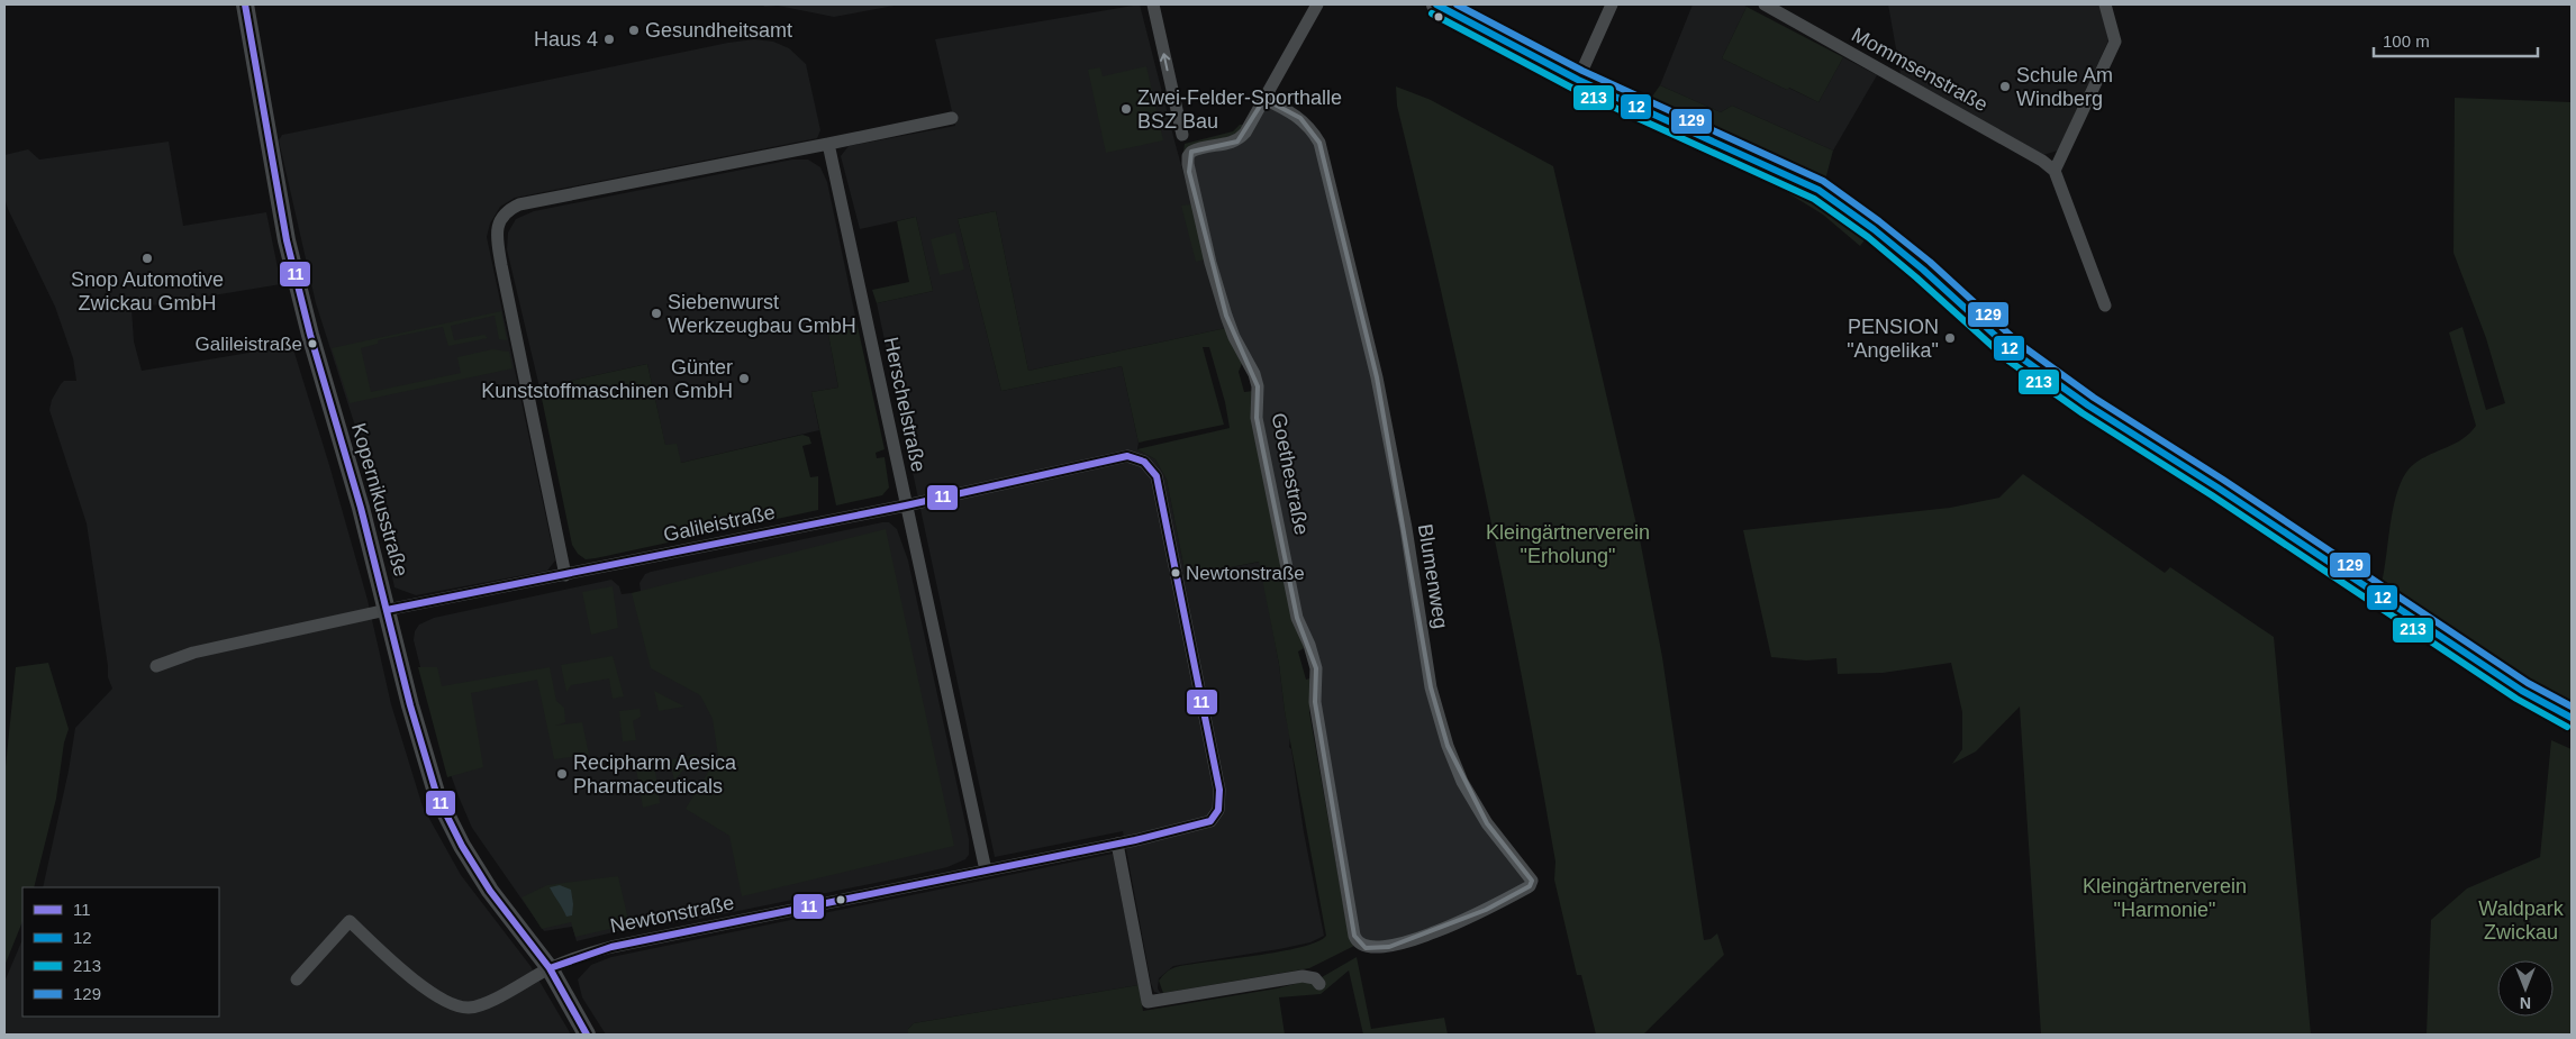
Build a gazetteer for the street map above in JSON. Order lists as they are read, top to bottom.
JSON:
{
  "streets": {
    "street": [
      "Mommsenstraße",
      "Herschelstraße",
      "Goethestraße",
      "Kopernikusstraße",
      "Galileistraße",
      "Blumenweg",
      "Newtonstraße"
    ]
  },
  "crossings": [
    ["Herschelstraße", "Galileistraße"],
    ["Herschelstraße", "Newtonstraße"],
    ["Goethestraße", "Blumenweg"],
    ["Kopernikusstraße", "Galileistraße"],
    ["Kopernikusstraße", "Newtonstraße"],
    ["Galileistraße", "Newtonstraße"]
  ],
  "parks": ["Kleingärtnerverein \"Erholung\"", "Kleingärtnerverein \"Harmonie\"", "Waldpark Zwickau"],
  "places": [
    "Gesundheitsamt",
    "Haus 4",
    "Schule Am Windberg",
    "Zwei-Felder-Sporthalle BSZ Bau",
    "Snop Automotive Zwickau GmbH",
    "Siebenwurst Werkzeugbau GmbH",
    "PENSION \"Angelika\"",
    "Galileistraße",
    "Günter Kunststoffmaschinen GmbH",
    "Newtonstraße",
    "Recipharm Aesica Pharmaceuticals"
  ],
  "lines": [
    "transit line 11",
    "transit line 12",
    "transit line 129",
    "transit line 213"
  ],
  "legend": [
    "11",
    "12",
    "213",
    "129"
  ],
  "scale_bar": "100 m",
  "north": "bottom"
}
